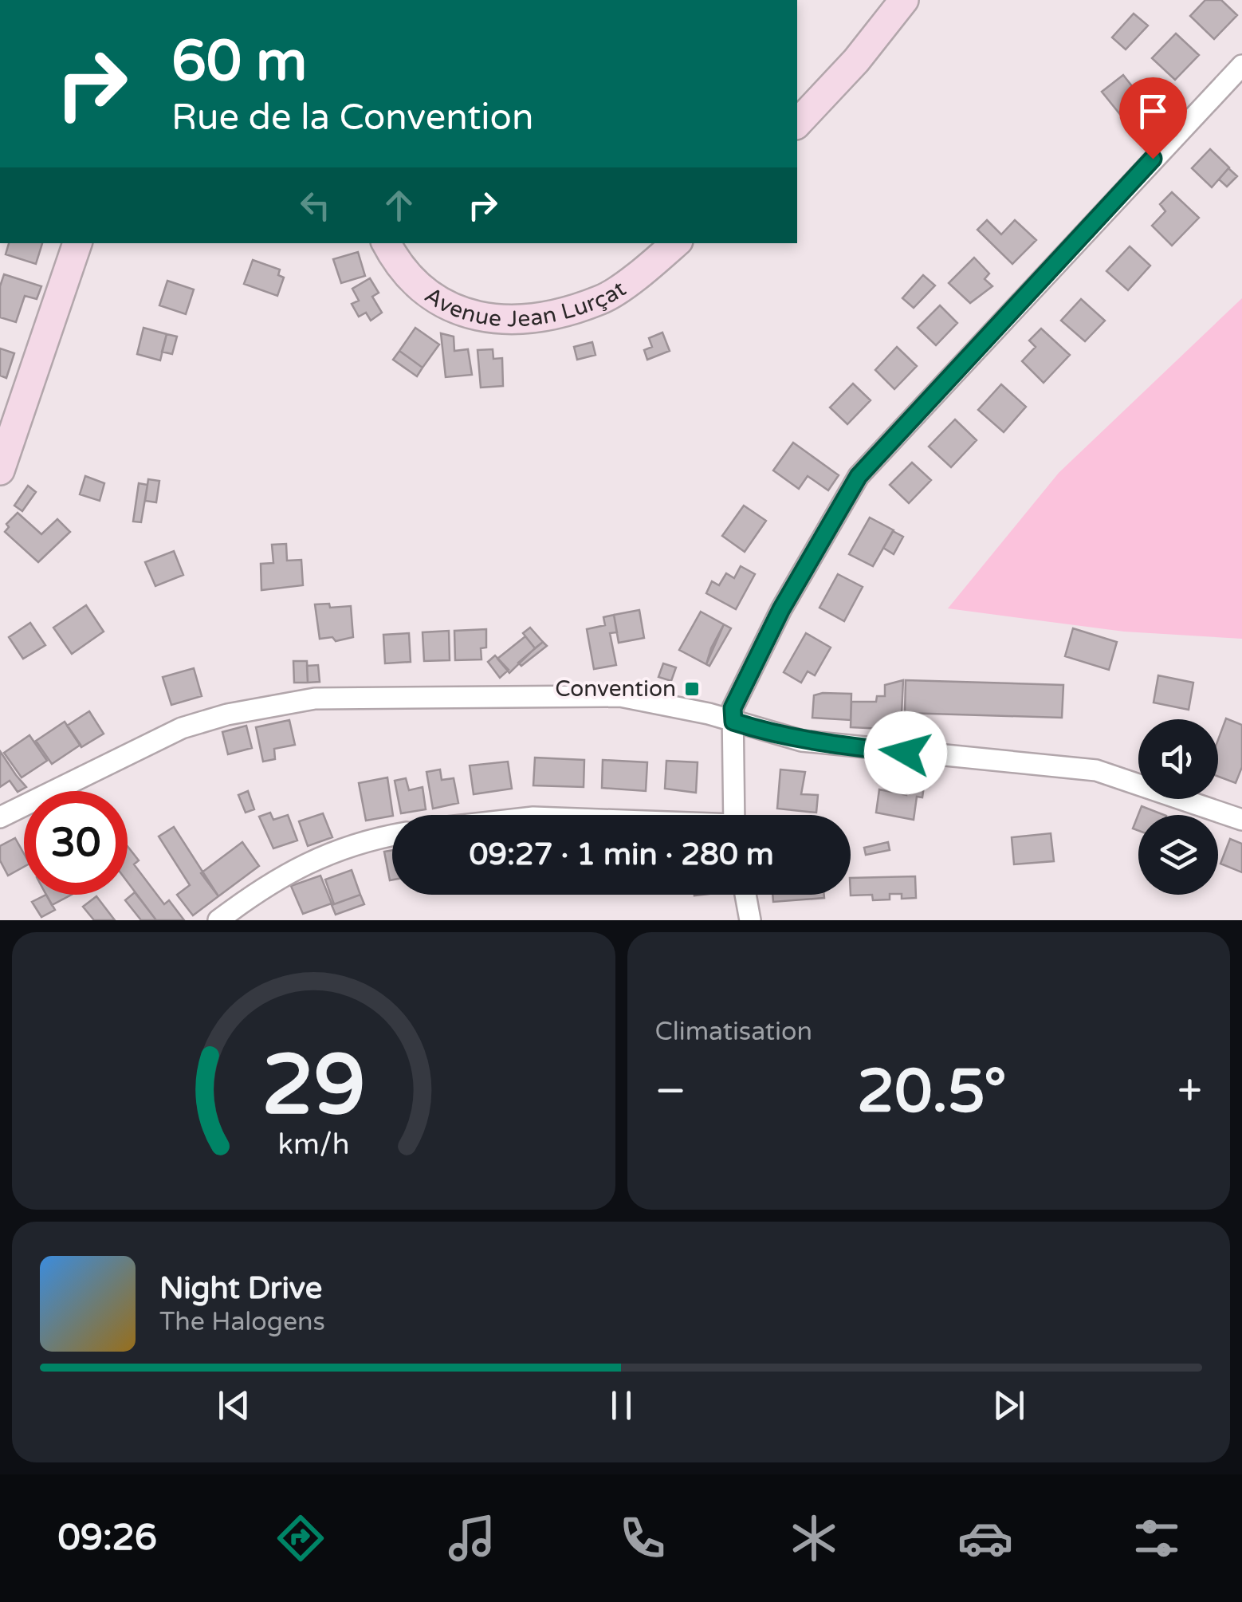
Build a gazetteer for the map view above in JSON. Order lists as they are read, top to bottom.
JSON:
{
  "streets": {
    "main road": ["Avenue Jean Lurçat"]
  },
  "places": {
    "transit": ["Convention"]
  },
  "page": {
    "turn": ["60 m", "Rue de la Convention"],
    "limit": "30",
    "trip": "09:27 · 1 min · 280 m",
    "tile": "Climatisation",
    "heat": ["−", "20.5°", "+"],
    "song": ["Night Drive", "The Halogens"],
    "tabs": "09:26",
    "gauge": ["29", "km/h"]
  }
}
